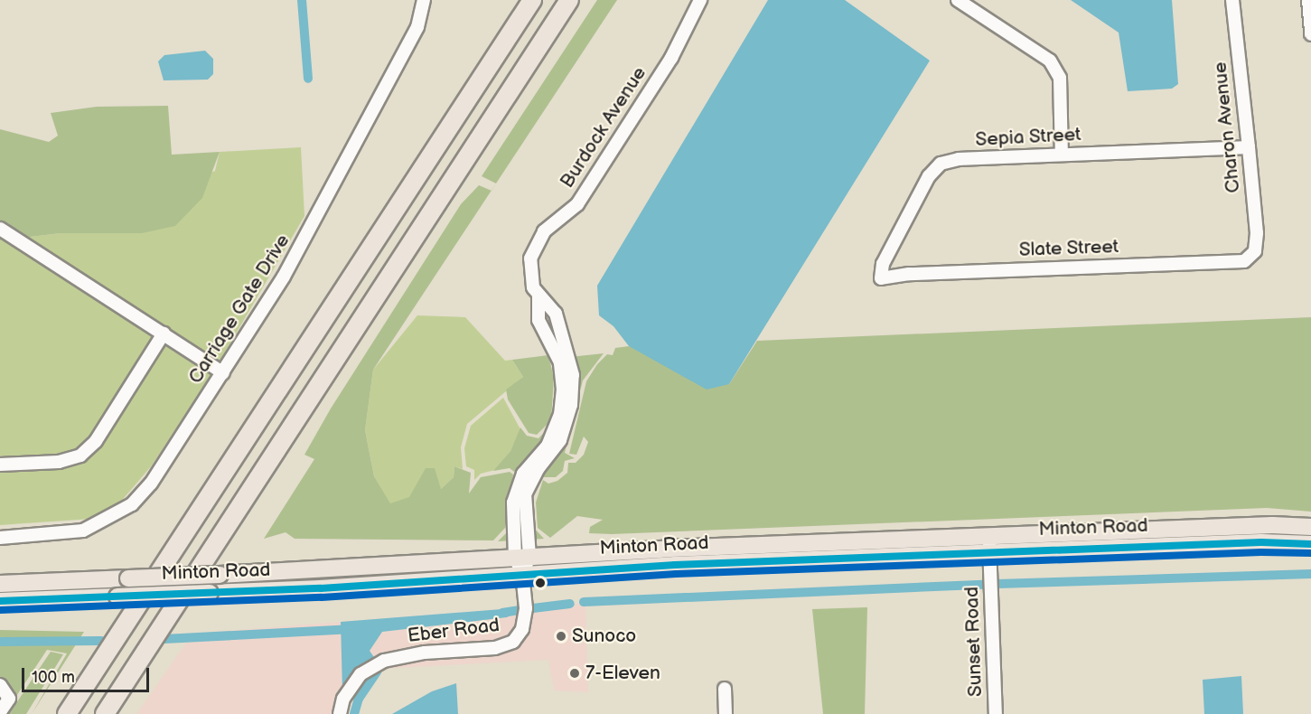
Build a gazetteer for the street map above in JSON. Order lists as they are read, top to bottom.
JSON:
{
  "streets": {
    "main road": ["Minton Road"],
    "street": [
      "Burdock Avenue",
      "Charon Avenue",
      "Sepia Street",
      "Slate Street",
      "Carriage Gate Drive",
      "Eber Road",
      "Sunset Road"
    ]
  },
  "crossings": [
    ["Burdock Avenue", "Minton Road"],
    ["Burdock Avenue", "Eber Road"],
    ["Charon Avenue", "Sepia Street"],
    ["Charon Avenue", "Slate Street"],
    ["Sepia Street", "Slate Street"],
    ["Minton Road", "Eber Road"],
    ["Minton Road", "Sunset Road"]
  ],
  "places": ["Sunoco", "7-Eleven"],
  "scale_bar": "100 m"
}
